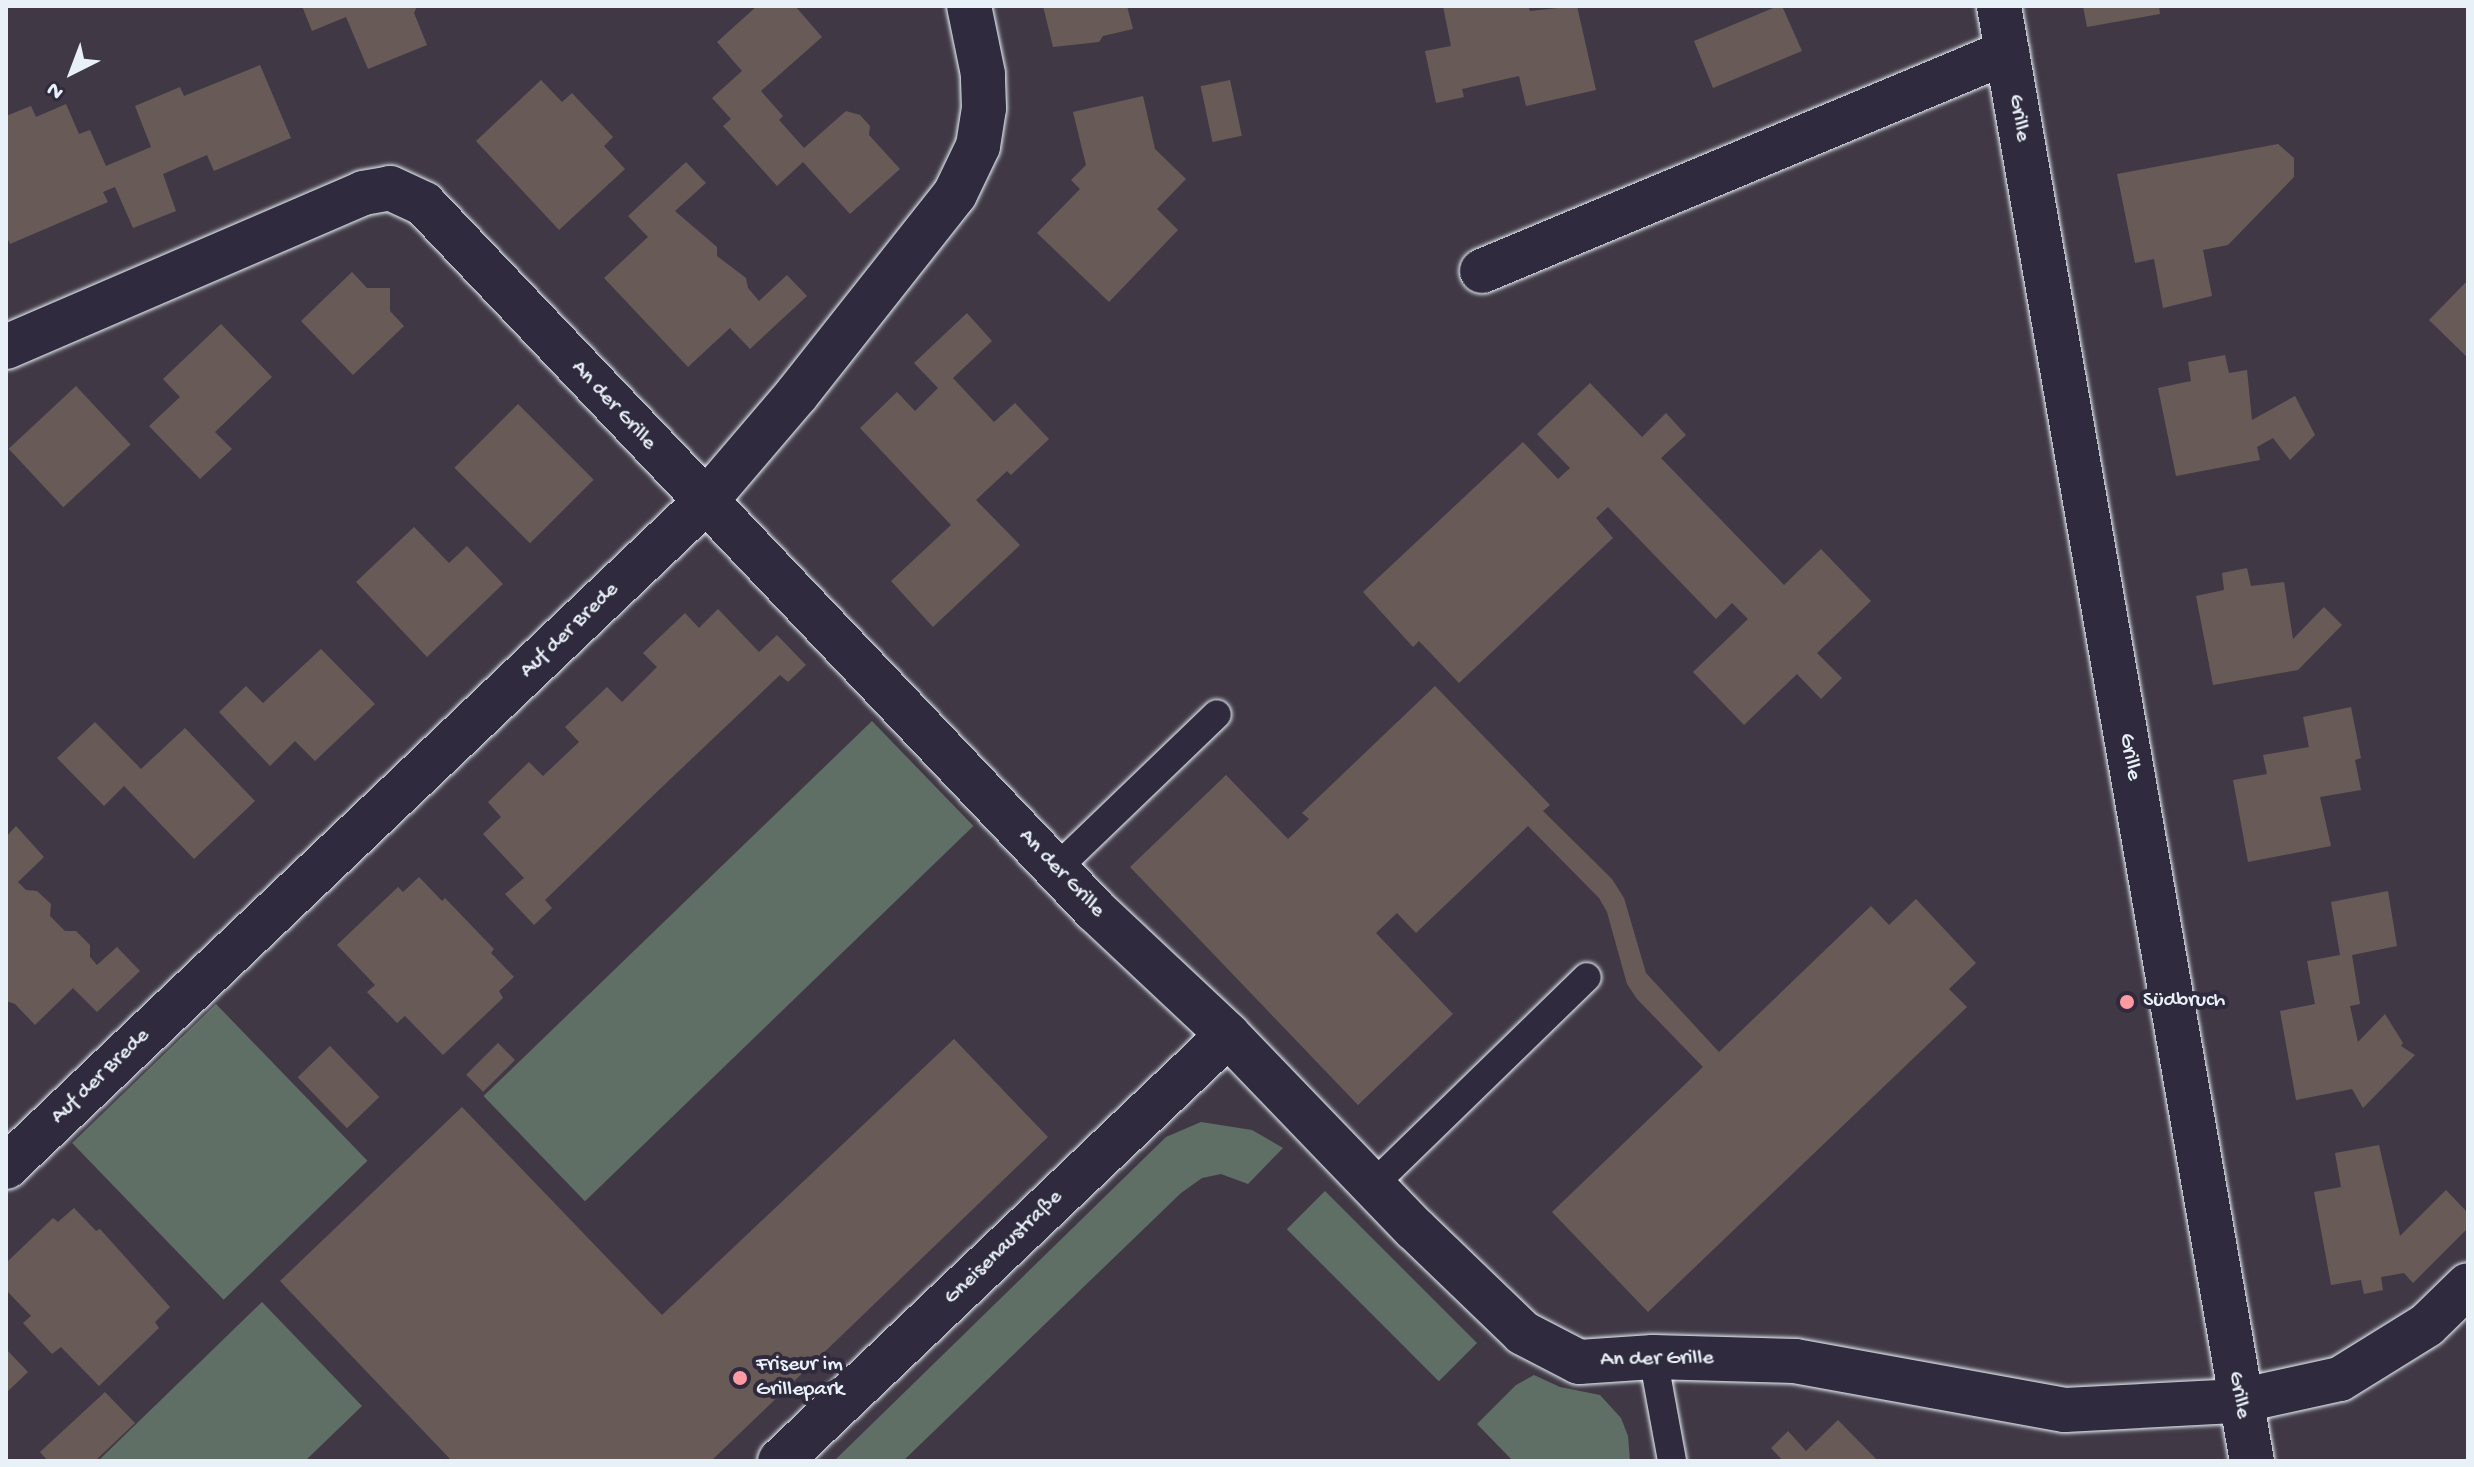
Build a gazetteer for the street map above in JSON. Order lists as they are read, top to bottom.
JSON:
{
  "streets": {
    "street": [
      "Grille",
      "An der Grille",
      "Auf der Brede",
      "Gneisenaustraße"
    ]
  },
  "crossings": [
    ["Grille", "An der Grille"],
    ["An der Grille", "Auf der Brede"],
    ["An der Grille", "Gneisenaustraße"]
  ],
  "places": ["Südbruch", "Friseur im Grillepark"],
  "north": "bottom left"
}
